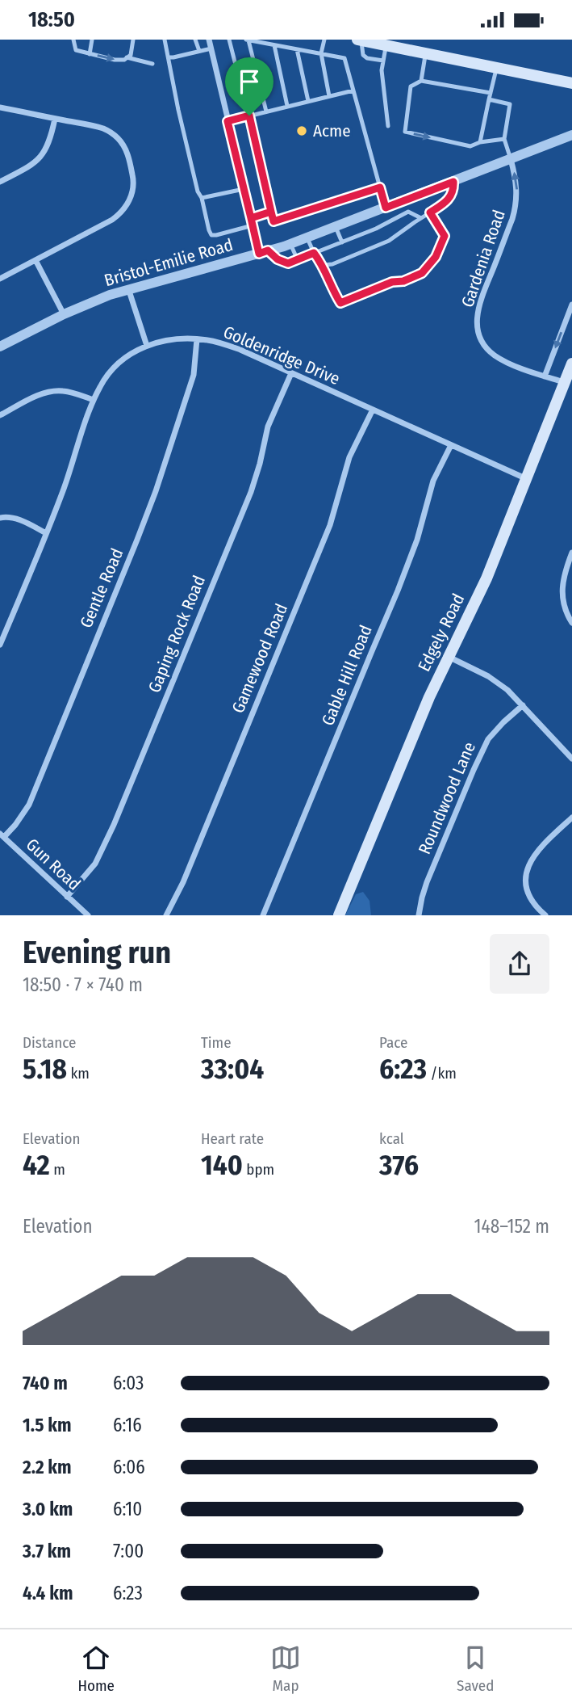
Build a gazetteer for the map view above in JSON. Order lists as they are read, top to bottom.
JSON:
{
  "streets": {
    "main road": ["Edgely Road"],
    "street": [
      "Gardenia Road",
      "Bristol-Emilie Road",
      "Goldenridge Drive",
      "Gentle Road",
      "Gaping Rock Road",
      "Gamewood Road",
      "Gable Hill Road",
      "Roundwood Lane",
      "Gun Road"
    ]
  },
  "crossings": [
    ["Gardenia Road", "Bristol-Emilie Road"],
    ["Gardenia Road", "Edgely Road"],
    ["Goldenridge Drive", "Gentle Road"],
    ["Goldenridge Drive", "Edgely Road"],
    ["Goldenridge Drive", "Gaping Rock Road"],
    ["Goldenridge Drive", "Gamewood Road"],
    ["Goldenridge Drive", "Gable Hill Road"],
    ["Gentle Road", "Gun Road"],
    ["Gaping Rock Road", "Gun Road"]
  ],
  "one_way": ["Gardenia Road"],
  "places": ["Acme"],
  "page": {
    "status": "18:50",
    "heading": ["Evening run", "18:50 · 7 × 740 m"],
    "stats": [
      ["Distance", "5.18 km"],
      ["Time", "33:04"],
      ["Pace", "6:23 /km"],
      ["Elevation", "42 m"],
      ["Heart rate", "140 bpm"],
      ["kcal", "376"]
    ],
    "chart": ["Elevation", "148–152 m"],
    "list": [
      {
        "name": "740 m",
        "note": "6:03"
      },
      {
        "name": "1.5 km",
        "note": "6:16"
      },
      {
        "name": "2.2 km",
        "note": "6:06"
      },
      {
        "name": "3.0 km",
        "note": "6:10"
      },
      {
        "name": "3.7 km",
        "note": "7:00"
      },
      {
        "name": "4.4 km",
        "note": "6:23"
      }
    ],
    "tabs": ["Home", "Map", "Saved"]
  }
}
